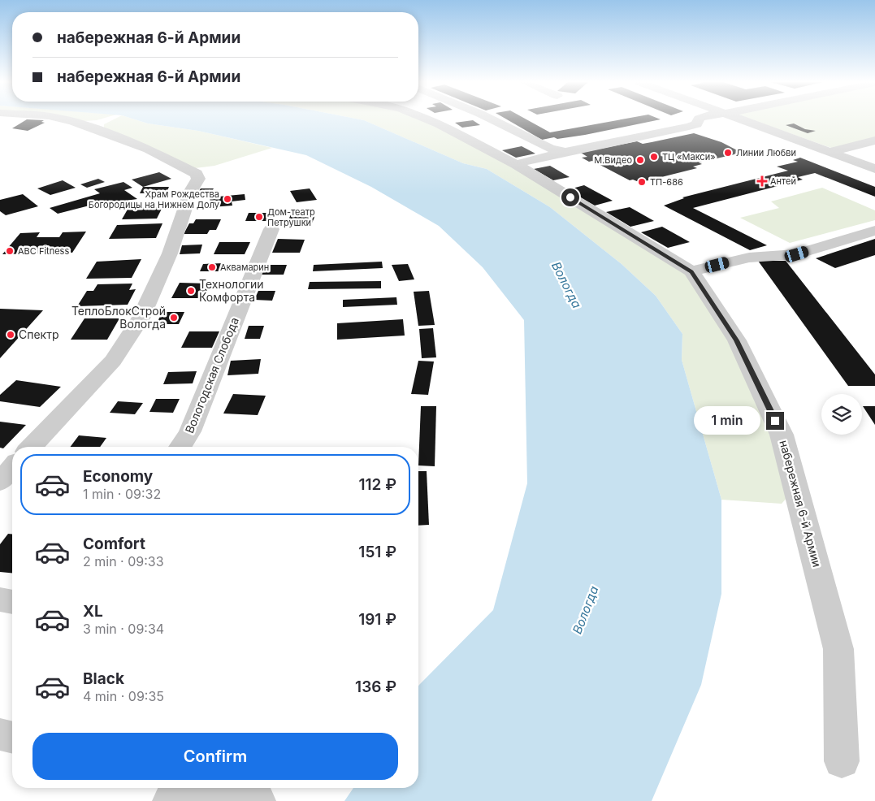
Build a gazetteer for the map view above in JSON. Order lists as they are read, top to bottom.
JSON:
{
  "streets": {
    "street": ["Вологодская Слобода", "набережная 6-й Армии"]
  },
  "water": ["Вологда"],
  "places": {
    "other": [
      "Линии Любви",
      "ТЦ «Макси»",
      "М.Видео",
      "ТП-686",
      "Храм Рождества Богородицы на Нижнем Долу",
      "Дом-театр Петрушки",
      "ABC Fitness",
      "Аквамарин",
      "Технологии Комфорта",
      "ТеплоБлокСтрой Вологда",
      "Спектр"
    ],
    "health": ["Антей"]
  },
  "page": {
    "banner": ["набережная 6-й Армии", "набережная 6-й Армии"],
    "bubble": "1 min",
    "list": [
      {
        "name": "Economy",
        "note": "1 min · 09:32",
        "value": "112 ₽"
      },
      {
        "name": "Comfort",
        "note": "2 min · 09:33",
        "value": "151 ₽"
      },
      {
        "name": "XL",
        "note": "3 min · 09:34",
        "value": "191 ₽"
      },
      {
        "name": "Black",
        "note": "4 min · 09:35",
        "value": "136 ₽"
      }
    ],
    "buttons": "Confirm"
  }
}
